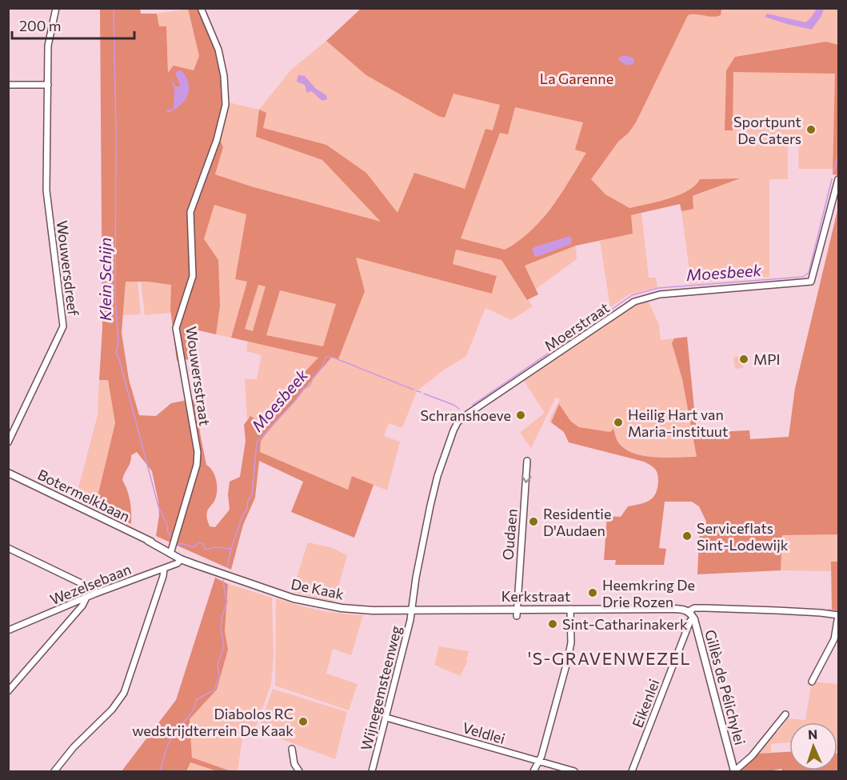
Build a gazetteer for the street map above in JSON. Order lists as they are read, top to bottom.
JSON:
{
  "streets": {
    "main road": [
      "Botermelkbaan",
      "De Kaak",
      "Kerkstraat",
      "Gillès de Pélichylei"
    ],
    "street": [
      "Wouwersdreef",
      "Moerstraat",
      "Wouwersstraat",
      "Oudaen",
      "Wezelsebaan",
      "Wijnegemsteenweg",
      "Eikenlei",
      "Veldlei"
    ]
  },
  "crossings": [
    ["Moerstraat", "De Kaak"],
    ["Moerstraat", "Kerkstraat"],
    ["Moerstraat", "Wijnegemsteenweg"],
    ["Wouwersstraat", "Botermelkbaan"],
    ["Botermelkbaan", "Wezelsebaan"],
    ["Botermelkbaan", "De Kaak"],
    ["Oudaen", "Kerkstraat"],
    ["De Kaak", "Kerkstraat"],
    ["De Kaak", "Wijnegemsteenweg"],
    ["Kerkstraat", "Gillès de Pélichylei"],
    ["Kerkstraat", "Wijnegemsteenweg"],
    ["Gillès de Pélichylei", "Eikenlei"],
    ["Wijnegemsteenweg", "Veldlei"]
  ],
  "one_way": ["Oudaen"],
  "districts": ["'S-GRAVENWEZEL"],
  "water": ["Moesbeek", "Klein Schijn"],
  "parks": ["La Garenne"],
  "places": [
    "Sportpunt De Caters",
    "MPI",
    "Schranshoeve",
    "Heilig Hart van Maria-instituut",
    "Residentie D'Audaen",
    "Serviceflats Sint-Lodewijk",
    "Heemkring De Drie Rozen",
    "Sint-Catharinakerk",
    "Diabolos RC wedstrijdterrein De Kaak"
  ],
  "scale_bar": "200 m",
  "north": "top"
}
